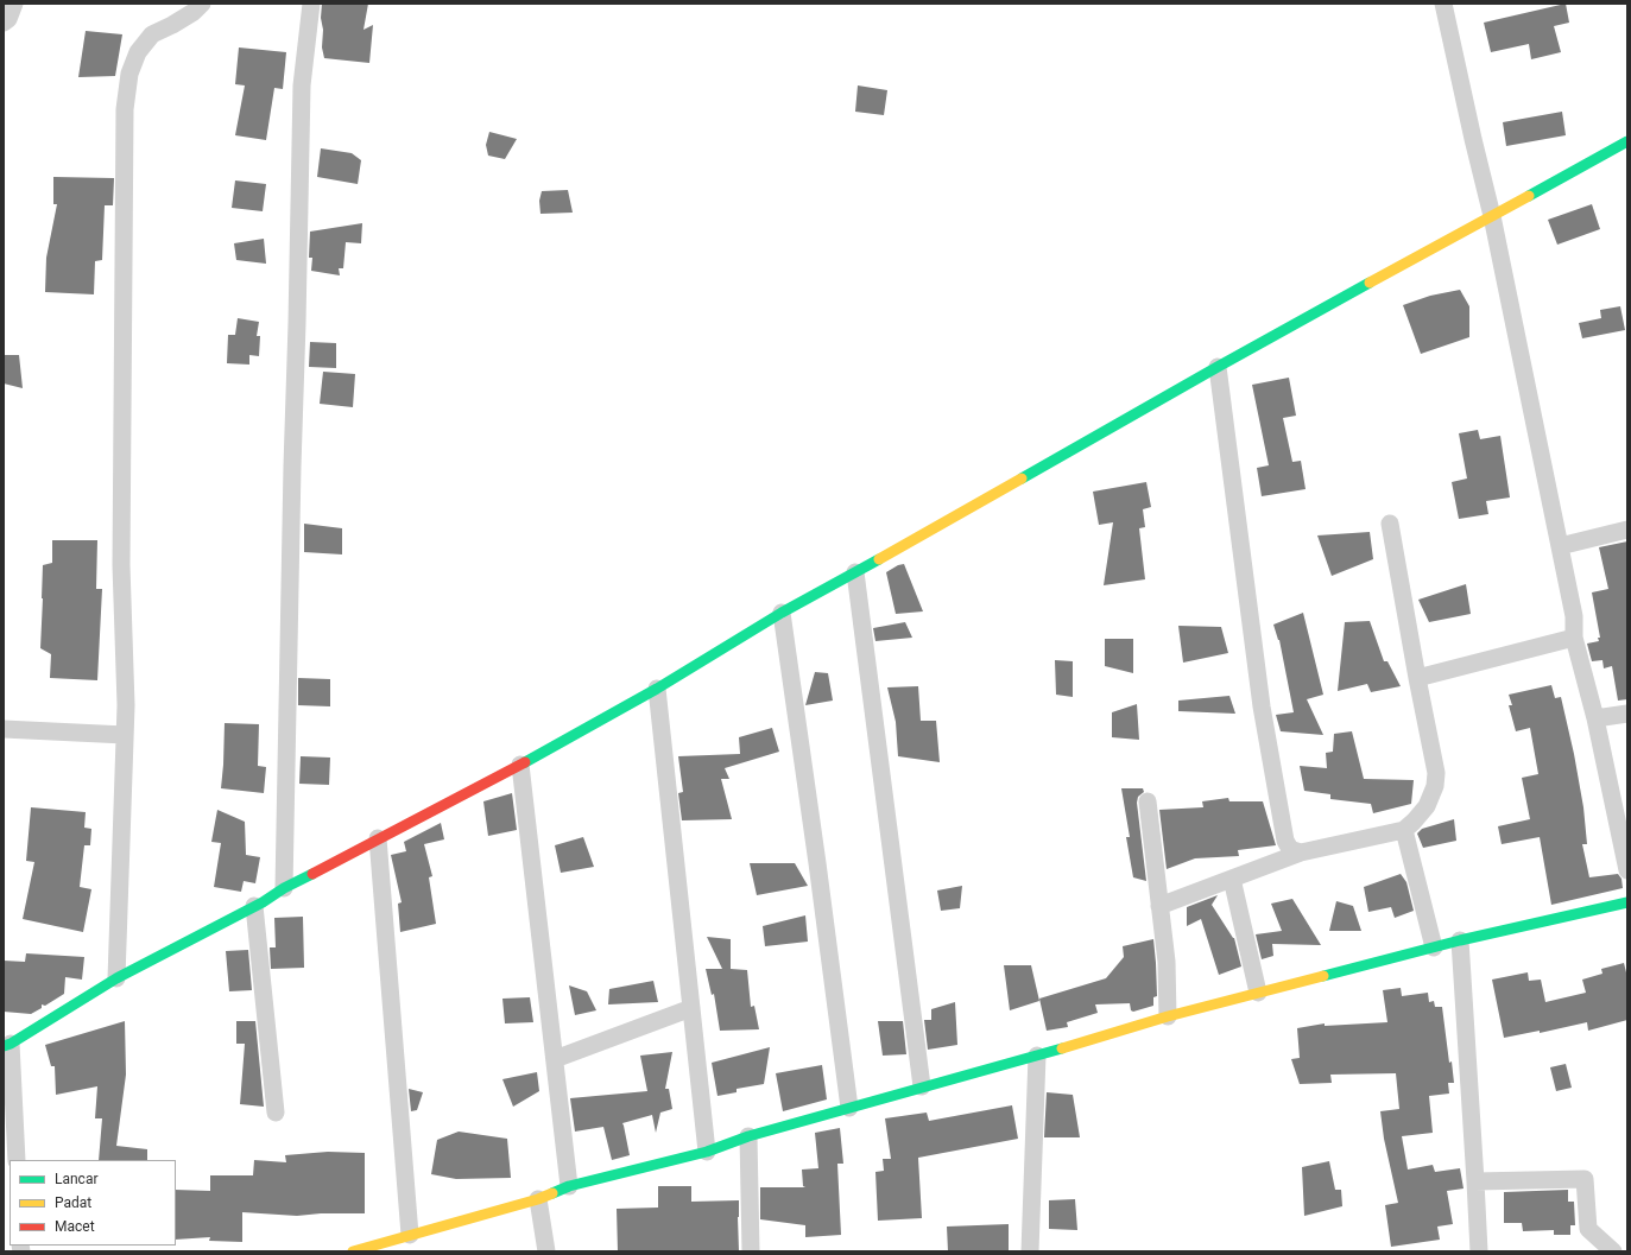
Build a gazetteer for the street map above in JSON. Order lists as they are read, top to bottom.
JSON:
{
  "legend": ["Lancar", "Padat", "Macet"]
}
